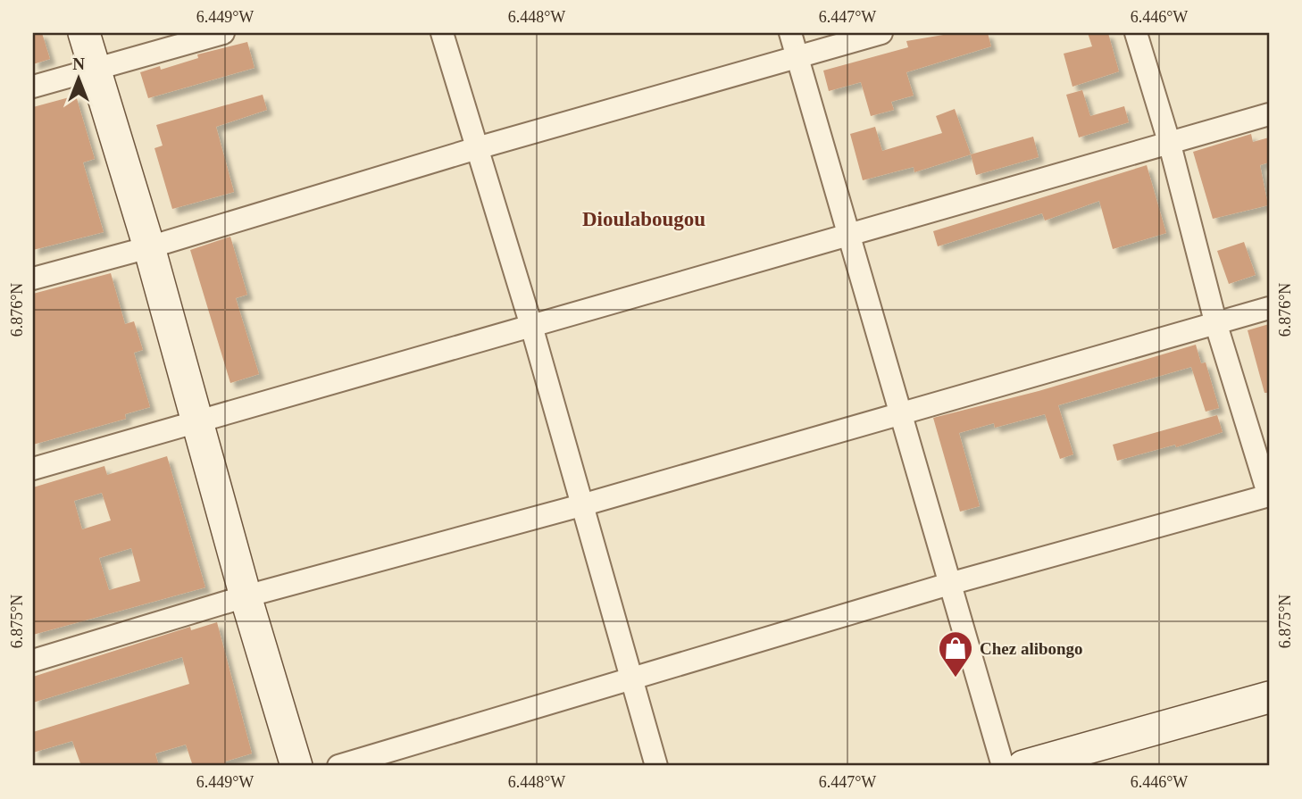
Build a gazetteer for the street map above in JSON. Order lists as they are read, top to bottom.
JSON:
{
  "districts": ["Dioulabougou"],
  "places": {
    "shop": ["Chez alibongo"]
  },
  "north": "top",
  "coordinates": [
    "6.449°W",
    "6.448°W",
    "6.447°W",
    "6.446°W",
    "6.876°N",
    "6.875°N"
  ]
}
